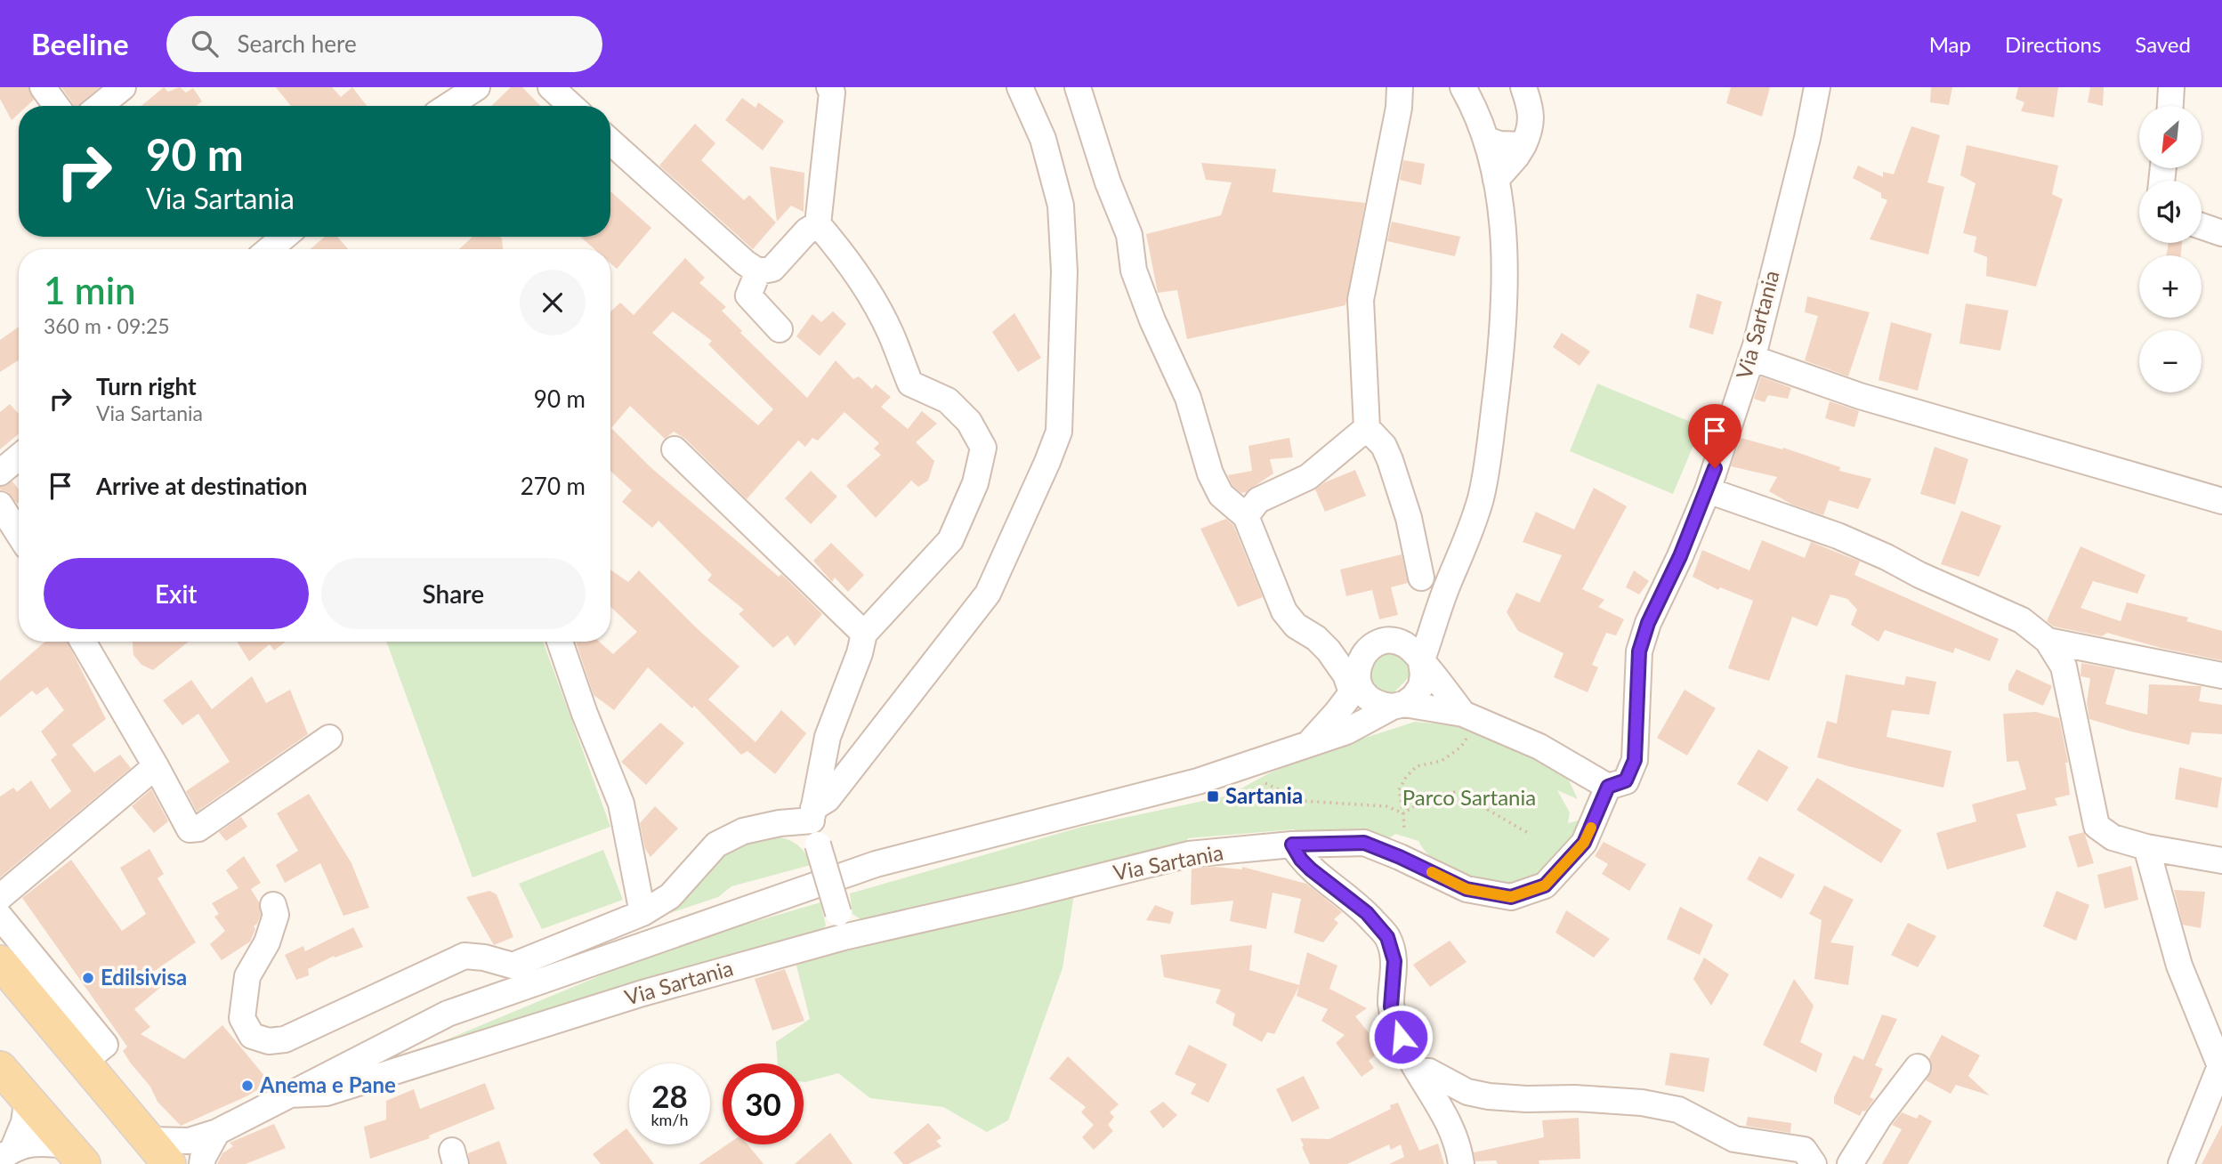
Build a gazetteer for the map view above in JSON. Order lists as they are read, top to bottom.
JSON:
{
  "streets": {
    "street": ["Via Sartania"]
  },
  "parks": ["Parco Sartania"],
  "places": {
    "transit": ["Sartania"],
    "other": ["Edilsivisa", "Anema e Pane"]
  },
  "north": "bottom left",
  "page": {
    "header": "Beeline",
    "search": "Search here",
    "nav": ["Map", "Directions", "Saved"],
    "map_buttons": ["+", "−"],
    "turn": ["90 m", "Via Sartania"],
    "heading": ["1 min", "360 m · 09:25"],
    "list": [
      {
        "name": "Turn right",
        "note": "Via Sartania",
        "value": "90 m"
      },
      {
        "name": "Arrive at destination",
        "value": "270 m"
      }
    ],
    "buttons": ["Exit", "Share"],
    "speed": "28 km/h",
    "limit": "30"
  }
}
